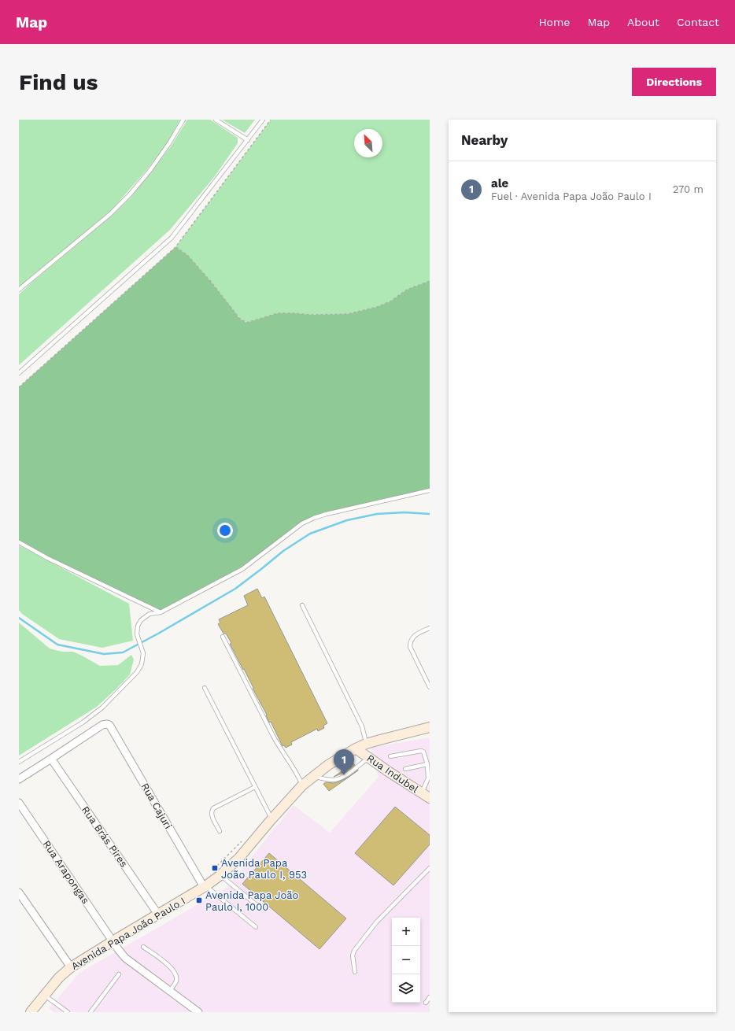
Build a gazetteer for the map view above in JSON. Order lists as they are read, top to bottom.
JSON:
{
  "streets": {
    "main road": ["Rua Indubel", "Avenida Papa João Paulo I"],
    "street": ["Rua Cajuri", "Rua Brás Pires", "Rua Arapongas"]
  },
  "crossings": [
    ["Rua Indubel", "Avenida Papa João Paulo I"],
    ["Rua Cajuri", "Rua Brás Pires"],
    ["Rua Cajuri", "Avenida Papa João Paulo I"],
    ["Rua Brás Pires", "Avenida Papa João Paulo I"],
    ["Rua Arapongas", "Avenida Papa João Paulo I"]
  ],
  "places": {
    "transit": ["Avenida Papa João Paulo I, 953", "Avenida Papa João Paulo I, 1000"]
  },
  "north": "top left",
  "page": {
    "header": "Map",
    "nav": [
      "Home",
      "Map",
      "About",
      "Contact"
    ],
    "buttons": "Directions",
    "title": "Find us",
    "heading": "Nearby",
    "list": [
      {
        "mark": "1",
        "name": "ale",
        "note": "Fuel · Avenida Papa João Paulo I",
        "value": "270 m"
      }
    ],
    "pins": "1",
    "map_buttons": ["+", "−"]
  }
}
